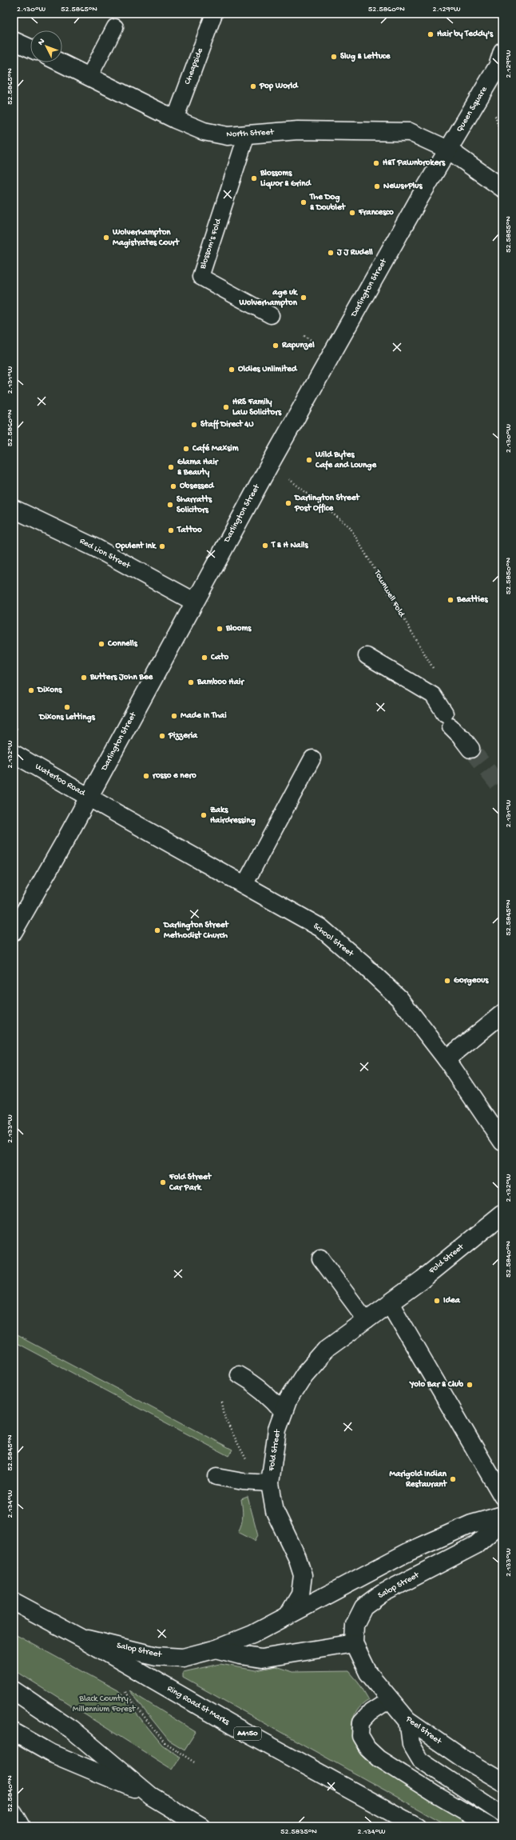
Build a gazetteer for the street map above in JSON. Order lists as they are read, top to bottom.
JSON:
{
  "streets": {
    "main road": [
      "Queen Square",
      "North Street",
      "Darlington Street",
      "Red Lion Street",
      "Waterloo Road",
      "School Street",
      "Fold Street",
      "Salop Street",
      "Ring Road St Marks",
      "Peel Street",
      "A4150"
    ],
    "lane": ["Cheapside", "Blossom's Fold"],
    "path": ["Townwell Fold"]
  },
  "crossings": [
    ["Cheapside", "North Street"],
    ["Queen Square", "North Street"],
    ["Queen Square", "Darlington Street"],
    ["North Street", "Blossom's Fold"],
    ["North Street", "Darlington Street"],
    ["Darlington Street", "Red Lion Street"],
    ["Darlington Street", "Townwell Fold"],
    ["Darlington Street", "Waterloo Road"],
    ["Darlington Street", "School Street"],
    ["Waterloo Road", "School Street"],
    ["Fold Street", "Salop Street"],
    ["Salop Street", "Ring Road St Marks"],
    ["Salop Street", "Peel Street"]
  ],
  "parks": ["Black Country Millennium Forest"],
  "places": [
    "Hair by Teddy's",
    "Slug & Lettuce",
    "Pop World",
    "H&T Pawnbrokers",
    "Blossoms Liquor & Grind",
    "News+Plus",
    "The Dog & Doublet",
    "Francesco",
    "Wolverhampton Magistrates Court",
    "J J Rudell",
    "age uk Wolverhampton",
    "Rapunzel",
    "Oldies Unlimited",
    "HRS Family Law Solicitors",
    "Staff Direct 4U",
    "Café Maxsim",
    "Wild Bytes Cafe and Lounge",
    "Glama Hair & Beauty",
    "Obsessed",
    "Darlington Street Post Office",
    "Sharratts Solicitors",
    "Tattoo",
    "T & H Nails",
    "Opulent Ink",
    "Beatties",
    "Blooms",
    "Connells",
    "Cato",
    "Butters John Bee",
    "Bamboo Hair",
    "Dixons",
    "Dixons Lettings",
    "Made In Thai",
    "Pizzeria",
    "rosso e nero",
    "Zaks Hairdressing",
    "Darlington Street Methodist Church",
    "Gorgeous",
    "Fold Street Car Park",
    "Idea",
    "Yolo Bar & Club",
    "Marigold Indian Restaurant"
  ],
  "north": "top left",
  "coordinates": [
    "2.130°W",
    "52.5865°N",
    "52.5860°N",
    "2.129°W",
    "52.5855°N",
    "2.131°W",
    "52.5850°N",
    "2.132°W",
    "52.5845°N",
    "2.133°W",
    "52.5840°N",
    "2.134°W",
    "52.5835°N"
  ]
}
